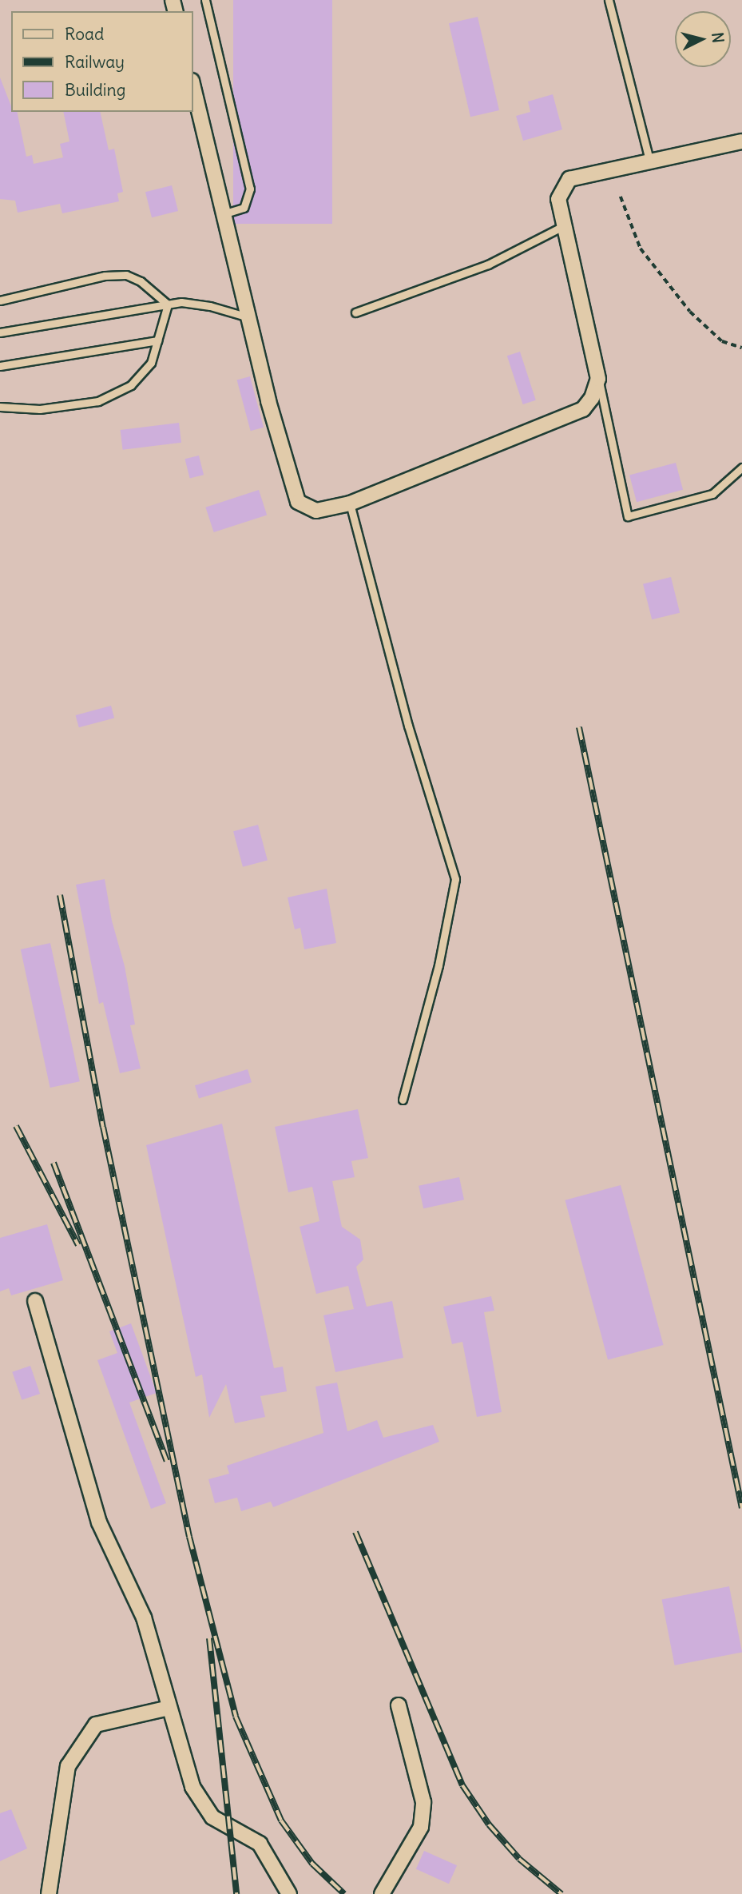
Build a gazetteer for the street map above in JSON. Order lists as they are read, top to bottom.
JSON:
{
  "legend": ["Road", "Railway", "Building"],
  "north": "right"
}
